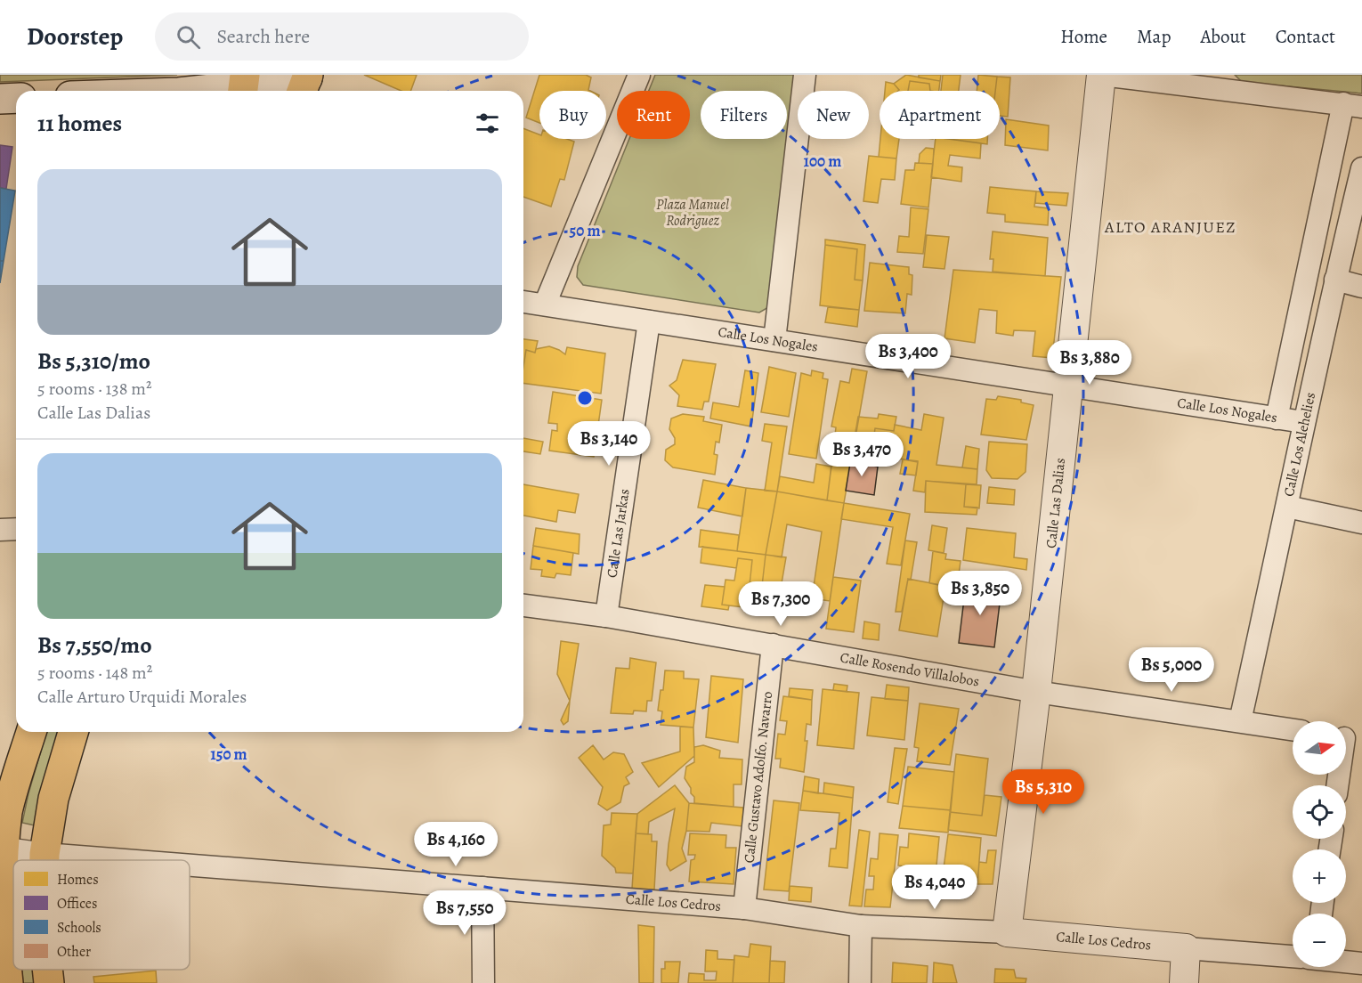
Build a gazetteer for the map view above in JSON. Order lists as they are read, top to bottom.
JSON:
{
  "streets": {
    "street": [
      "Calle Los Nogales",
      "Calle Los Alehelies",
      "Calle Las Dalias",
      "Calle Las Jarkas",
      "Calle Rosendo Villalobos",
      "Calle Gustavo Adolfo. Navarro",
      "Calle Los Cedros"
    ]
  },
  "crossings": [
    ["Calle Los Nogales", "Calle Los Alehelies"],
    ["Calle Los Nogales", "Calle Las Dalias"],
    ["Calle Los Nogales", "Calle Las Jarkas"],
    ["Calle Los Alehelies", "Calle Rosendo Villalobos"],
    ["Calle Las Dalias", "Calle Rosendo Villalobos"],
    ["Calle Las Dalias", "Calle Los Cedros"],
    ["Calle Las Jarkas", "Calle Rosendo Villalobos"],
    ["Calle Rosendo Villalobos", "Calle Gustavo Adolfo. Navarro"],
    ["Calle Gustavo Adolfo. Navarro", "Calle Los Cedros"]
  ],
  "districts": ["ALTO ARANJUEZ"],
  "parks": ["Plaza Manuel Rodriguez"],
  "legend": [
    "Homes",
    "Offices",
    "Schools",
    "Other"
  ],
  "north": "right",
  "page": {
    "header": "Doorstep",
    "search": "Search here",
    "nav": [
      "Home",
      "Map",
      "About",
      "Contact"
    ],
    "chip": [
      "Buy",
      "Rent",
      "Filters",
      "New",
      "Apartment"
    ],
    "heading": "11 homes",
    "list": [
      {
        "name": "Bs 5,310/mo",
        "note": "5 rooms · 138 m² · Calle Las Dalias"
      },
      {
        "name": "Bs 7,550/mo",
        "note": "5 rooms · 148 m² · Calle Arturo Urquidi Morales"
      }
    ],
    "price": [
      "Bs 3,400",
      "Bs 3,880",
      "Bs 3,140",
      "Bs 3,470",
      "Bs 3,850",
      "Bs 7,300",
      "Bs 5,000",
      "Bs 5,310",
      "Bs 4,160",
      "Bs 4,040",
      "Bs 7,550"
    ],
    "map_buttons": ["+", "−"]
  },
  "rings": ["100 m", "50 m", "150 m"]
}
